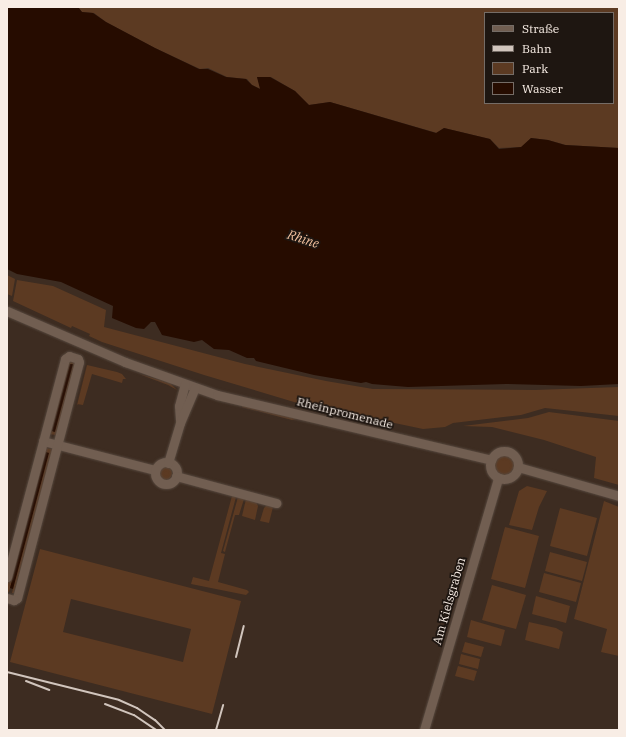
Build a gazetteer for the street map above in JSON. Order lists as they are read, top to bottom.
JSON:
{
  "streets": {
    "street": ["Rheinpromenade", "Am Kielsgraben"]
  },
  "crossings": [
    ["Rheinpromenade", "Am Kielsgraben"]
  ],
  "water": ["Rhine"],
  "legend": [
    "Straße",
    "Bahn",
    "Park",
    "Wasser"
  ]
}
